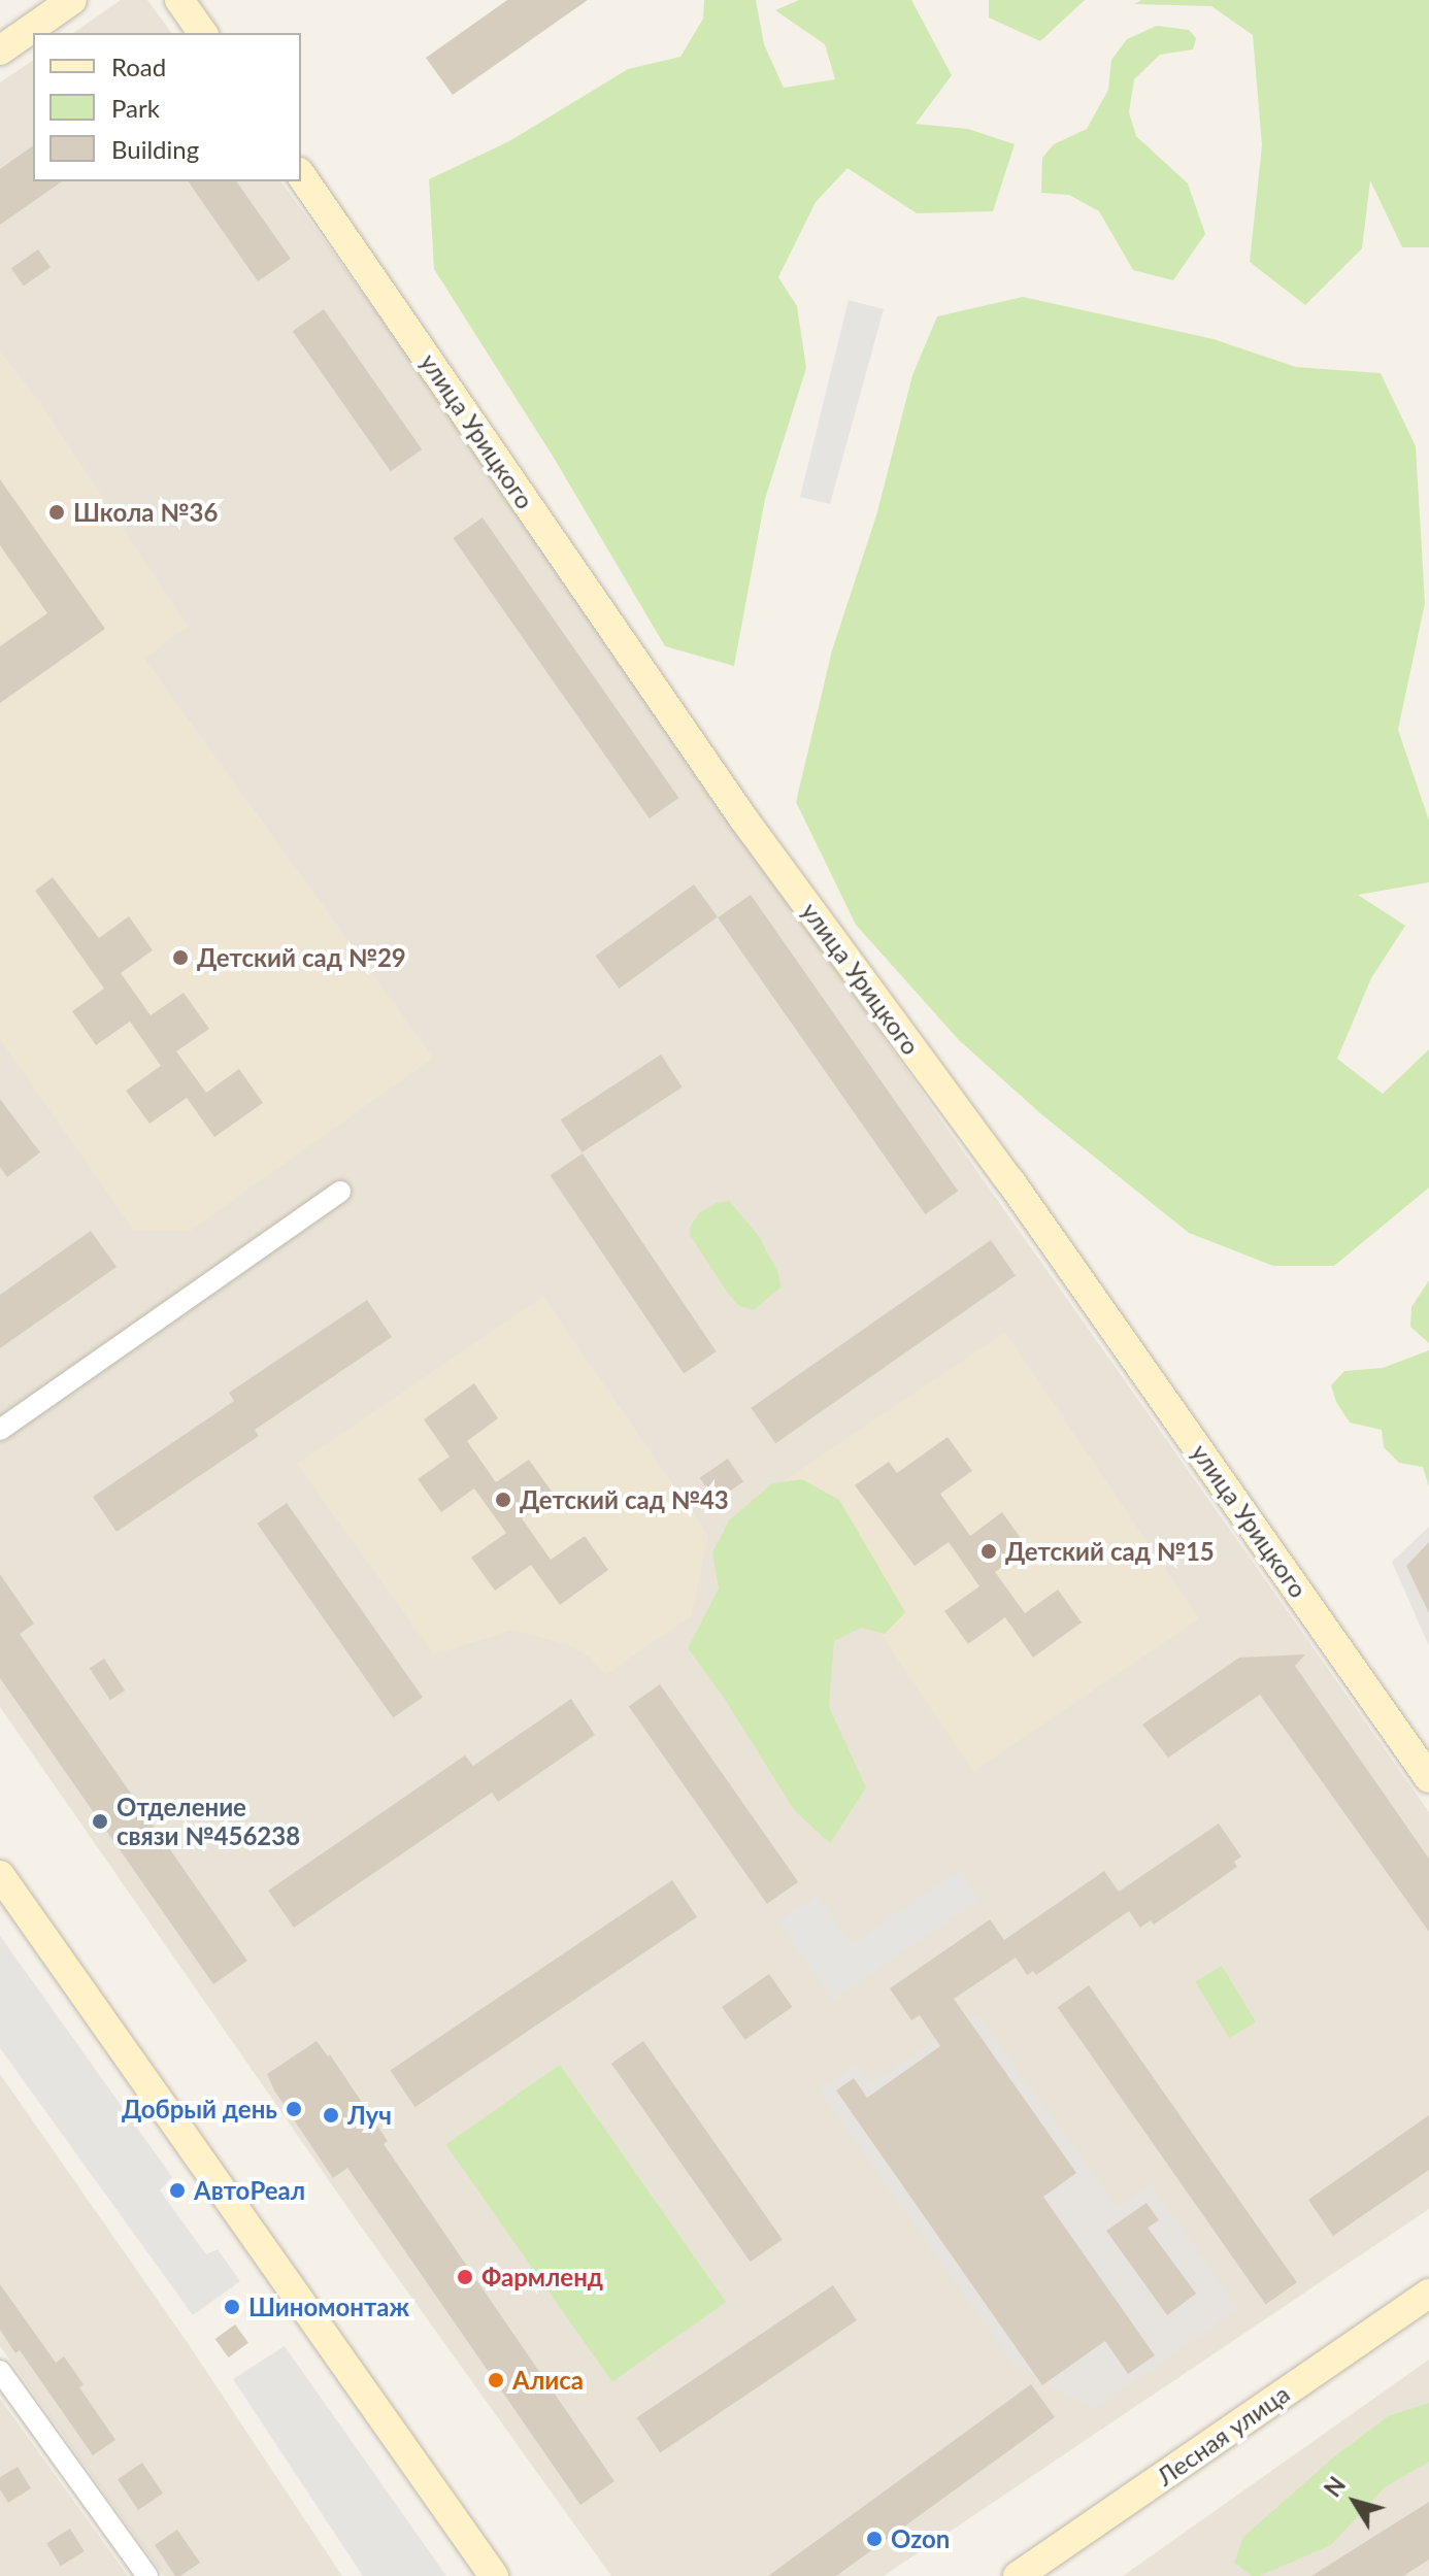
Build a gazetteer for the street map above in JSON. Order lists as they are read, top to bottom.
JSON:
{
  "streets": {
    "street": ["улица Урицкого", "Лесная улица"]
  },
  "places": [
    "Школа №36",
    "Детский сад №29",
    "Детский сад №43",
    "Детский сад №15",
    "Отделение связи №456238",
    "Добрый день",
    "Луч",
    "AвтоРеал",
    "Фармленд",
    "Шиномонтаж",
    "Алиса",
    "Ozon"
  ],
  "legend": ["Road", "Park", "Building"],
  "north": "top left"
}
